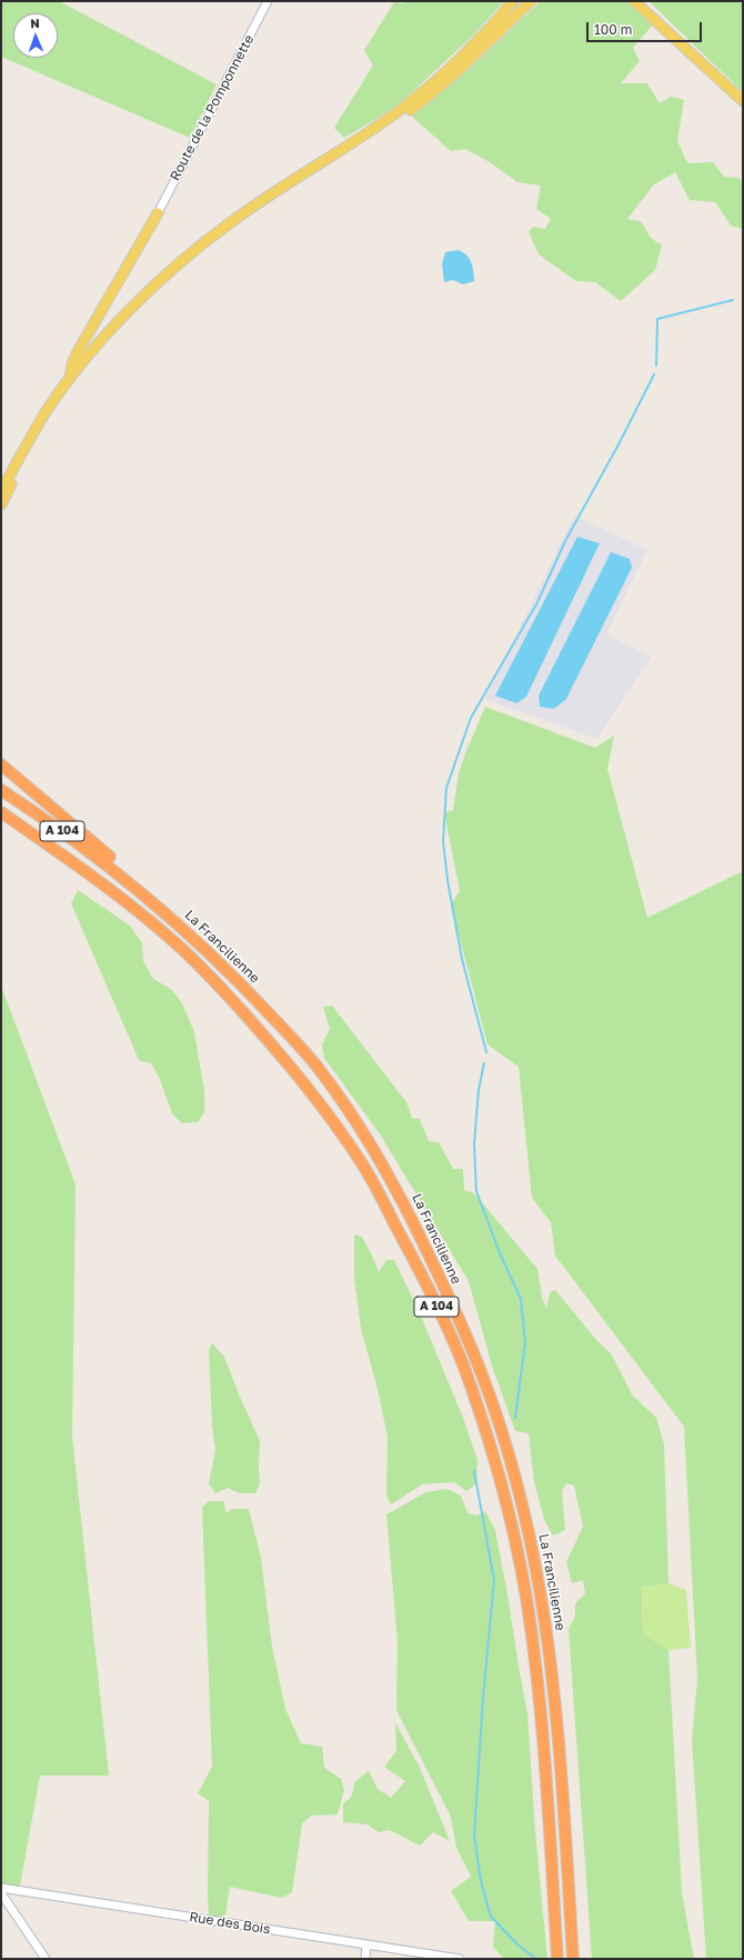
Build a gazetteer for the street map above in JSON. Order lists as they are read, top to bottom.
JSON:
{
  "streets": {
    "highway": ["A 104", "La Francilienne"],
    "street": ["Route de la Pomponnette", "Rue des Bois"]
  },
  "scale_bar": "100 m",
  "north": "top"
}
